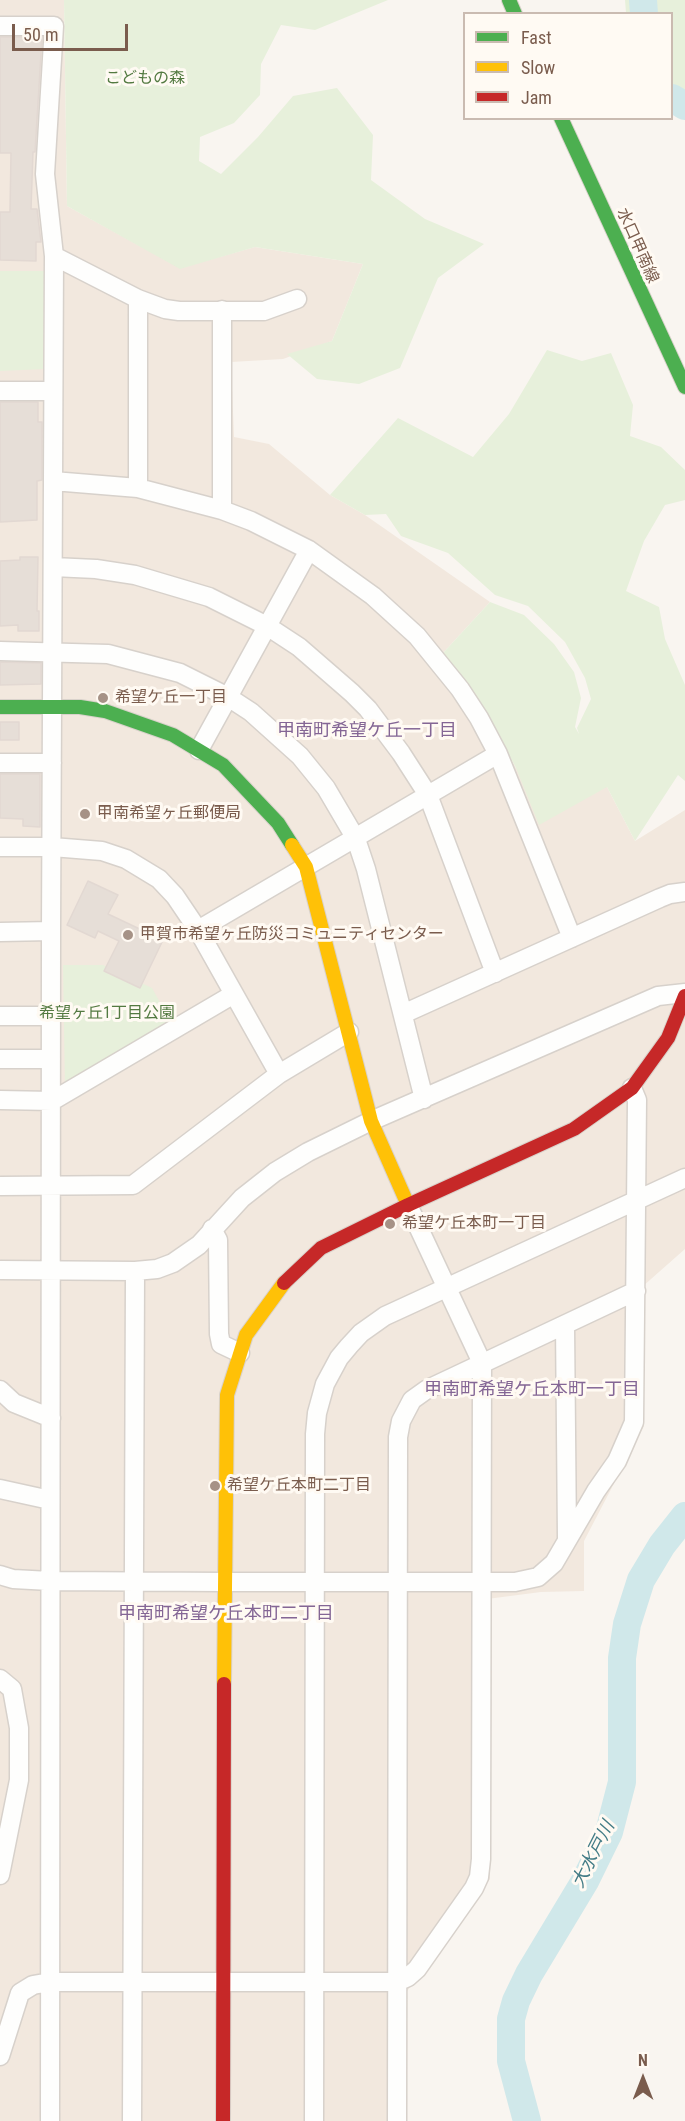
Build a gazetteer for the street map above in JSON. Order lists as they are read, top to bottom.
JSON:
{
  "streets": {
    "street": ["水口甲南線"]
  },
  "districts": ["甲南町希望ケ丘一丁目", "甲南町希望ケ丘本町一丁目", "甲南町希望ケ丘本町二丁目"],
  "water": ["大水戸川"],
  "parks": ["こどもの森", "希望ヶ丘1丁目公園"],
  "places": [
    "希望ケ丘一丁目",
    "甲南希望ヶ丘郵便局",
    "甲賀市希望ヶ丘防災コミュニティセンター",
    "希望ケ丘本町一丁目",
    "希望ケ丘本町二丁目"
  ],
  "legend": ["Fast", "Slow", "Jam"],
  "scale_bar": "50 m",
  "north": "top"
}
